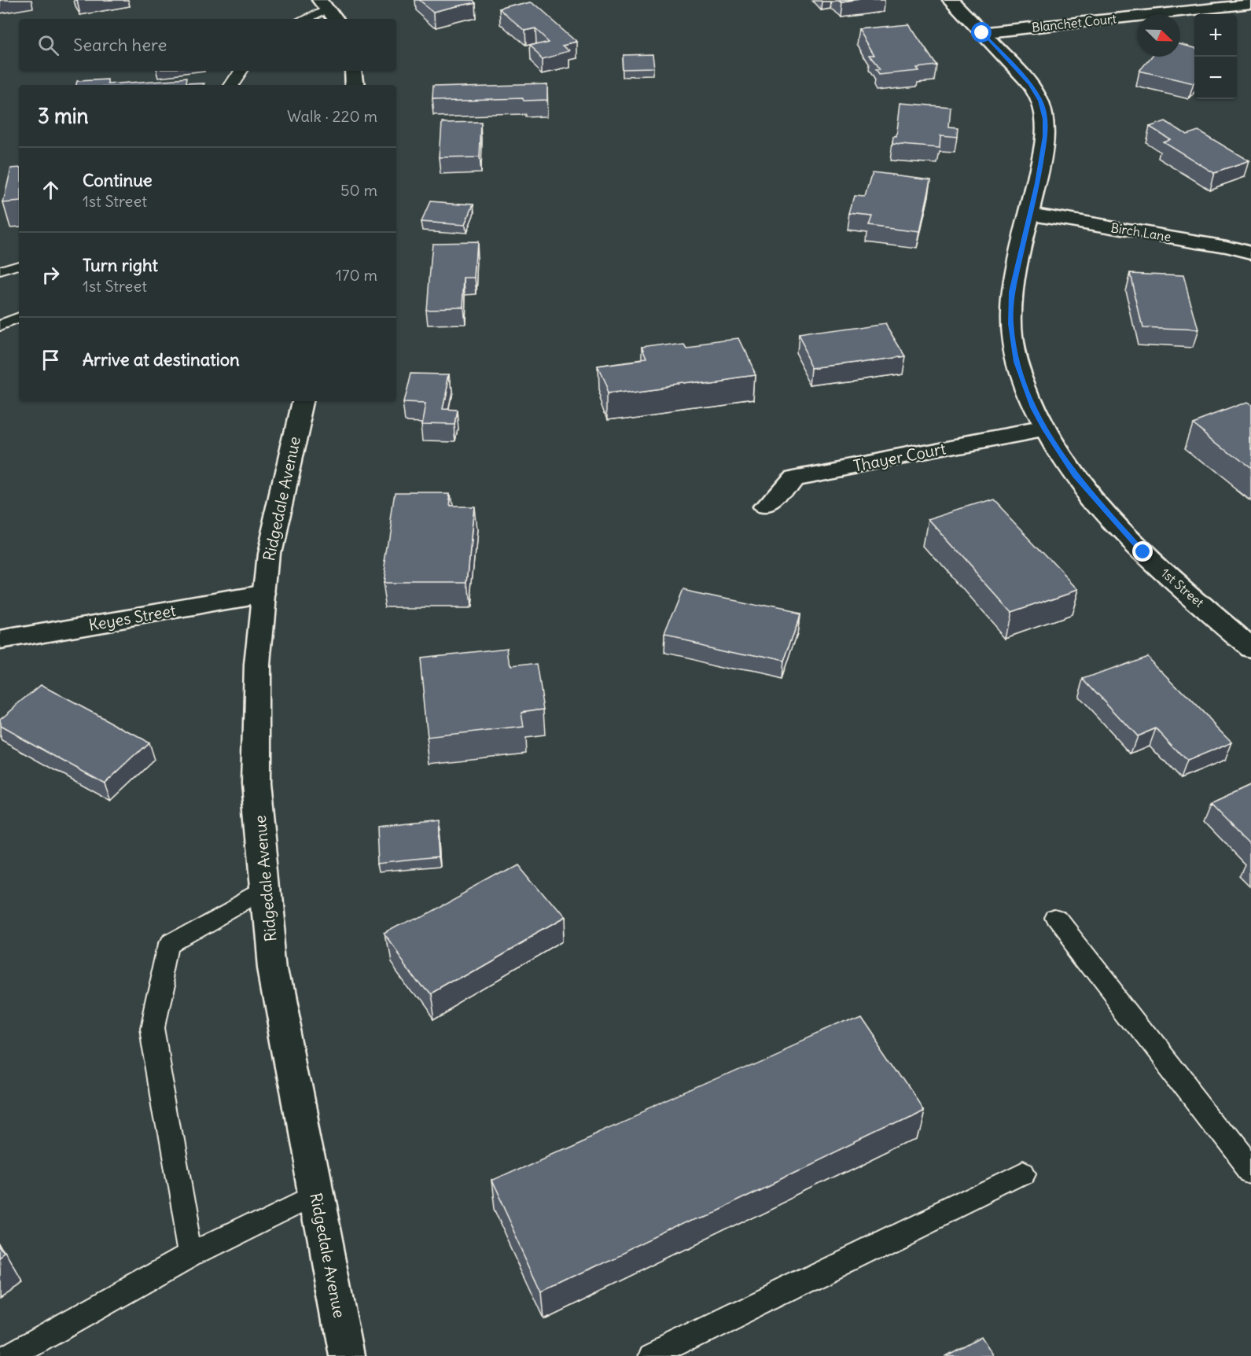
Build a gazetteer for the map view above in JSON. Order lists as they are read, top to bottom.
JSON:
{
  "streets": {
    "street": [
      "Blanchet Court",
      "Birch Lane",
      "Thayer Court",
      "Ridgedale Avenue",
      "1st Street",
      "Keyes Street"
    ]
  },
  "crossings": [
    ["Blanchet Court", "1st Street"],
    ["Birch Lane", "1st Street"],
    ["Thayer Court", "1st Street"],
    ["Ridgedale Avenue", "Keyes Street"]
  ],
  "north": "bottom right",
  "page": {
    "map_buttons": ["+", "−"],
    "search": "Search here",
    "heading": ["3 min", "Walk · 220 m"],
    "list": [
      ["Continue", "1st Street", "50 m"],
      ["Turn right", "1st Street", "170 m"],
      "Arrive at destination"
    ]
  }
}
